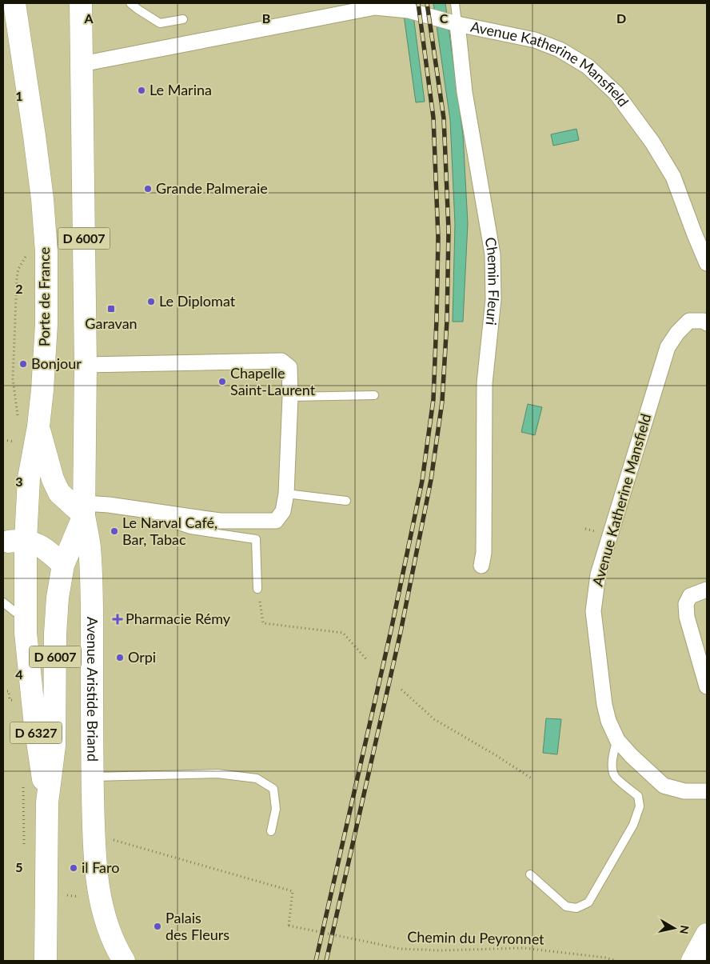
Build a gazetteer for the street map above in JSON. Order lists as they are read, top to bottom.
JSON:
{
  "streets": {
    "main road": [
      "D 6007",
      "Porte de France",
      "Avenue Aristide Briand",
      "D 6327"
    ],
    "street": ["Avenue Katherine Mansfield", "Chemin Fleuri"],
    "path": ["Chemin du Peyronnet"]
  },
  "crossings": [
    ["Avenue Katherine Mansfield", "D 6007"],
    ["Avenue Katherine Mansfield", "Chemin Fleuri"],
    ["D 6007", "Porte de France"],
    ["D 6007", "Avenue Aristide Briand"],
    ["D 6007", "D 6327"],
    ["Porte de France", "D 6327"],
    ["Avenue Aristide Briand", "Chemin du Peyronnet"]
  ],
  "places": {
    "other": [
      "Le Marina",
      "Grande Palmeraie",
      "Le Diplomat",
      "Bonjour",
      "Chapelle Saint-Laurent",
      "Le Narval Café, Bar, Tabac",
      "Orpi",
      "il Faro",
      "Palais des Fleurs"
    ],
    "transit": ["Garavan"],
    "health": ["Pharmacie Rémy"]
  },
  "north": "right",
  "grid": {
    "columns": [
      "A",
      "B",
      "C",
      "D"
    ],
    "rows": [
      "1",
      "2",
      "3",
      "4",
      "5"
    ]
  }
}
